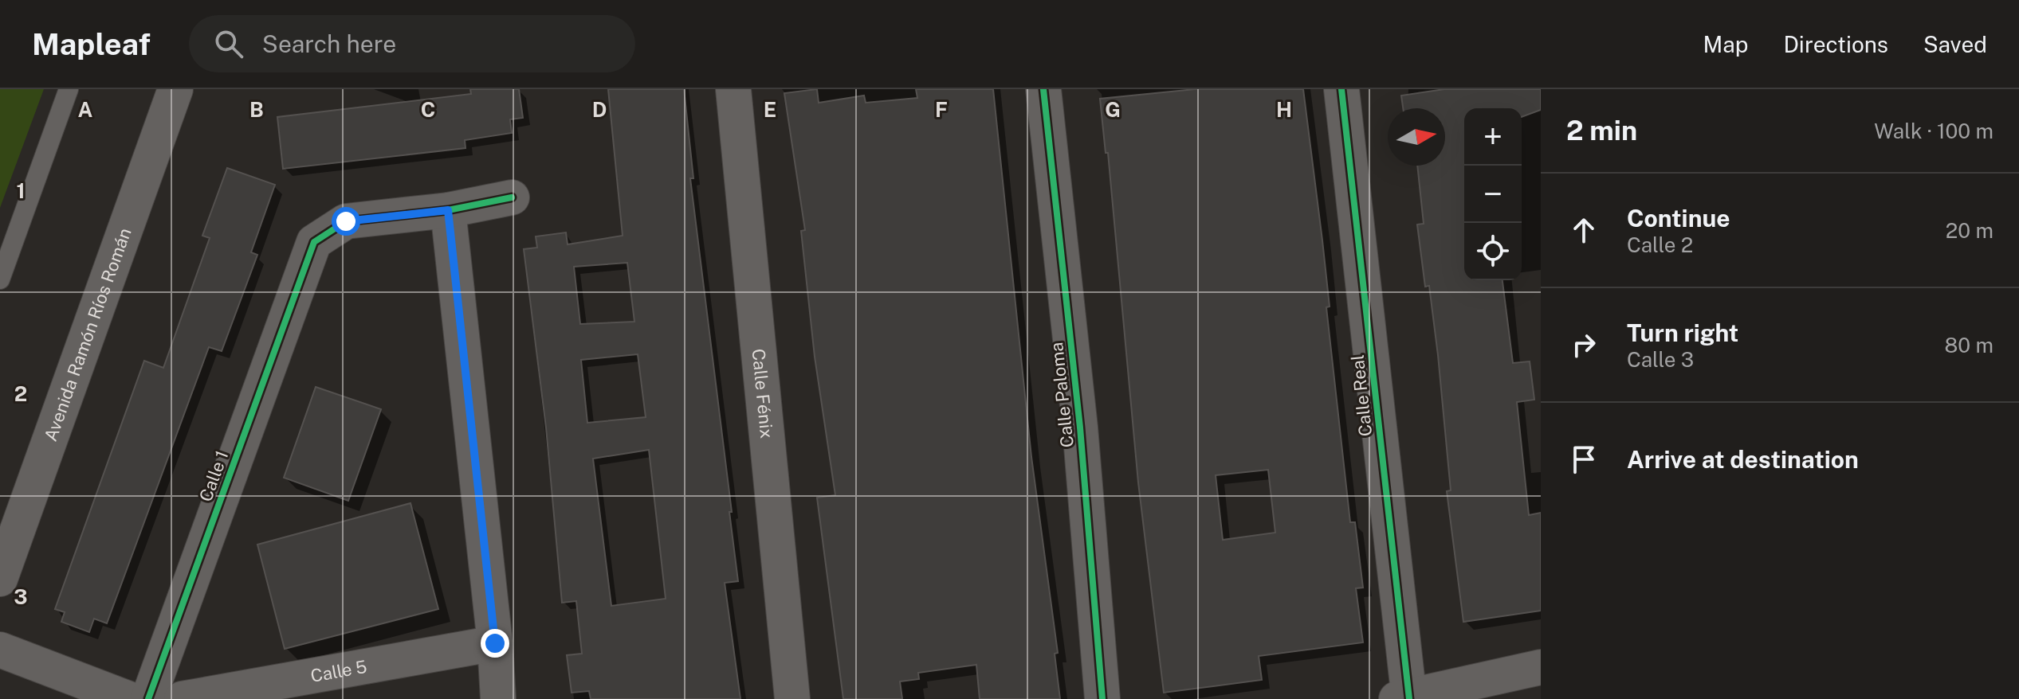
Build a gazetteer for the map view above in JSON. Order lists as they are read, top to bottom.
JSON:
{
  "streets": {
    "street": [
      "Avenida Ramón Ríos Román",
      "Calle Fénix",
      "Calle Paloma",
      "Calle Real",
      "Calle 1",
      "Calle 5"
    ]
  },
  "north": "right",
  "page": {
    "header": "Mapleaf",
    "search": "Search here",
    "nav": ["Map", "Directions", "Saved"],
    "heading": ["2 min", "Walk · 100 m"],
    "map_buttons": ["+", "−"],
    "list": [
      ["Continue", "Calle 2", "20 m"],
      ["Turn right", "Calle 3", "80 m"],
      "Arrive at destination"
    ]
  },
  "grid": {
    "columns": [
      "A",
      "B",
      "C",
      "D",
      "E",
      "F",
      "G",
      "H"
    ],
    "rows": ["1", "2", "3"]
  }
}
